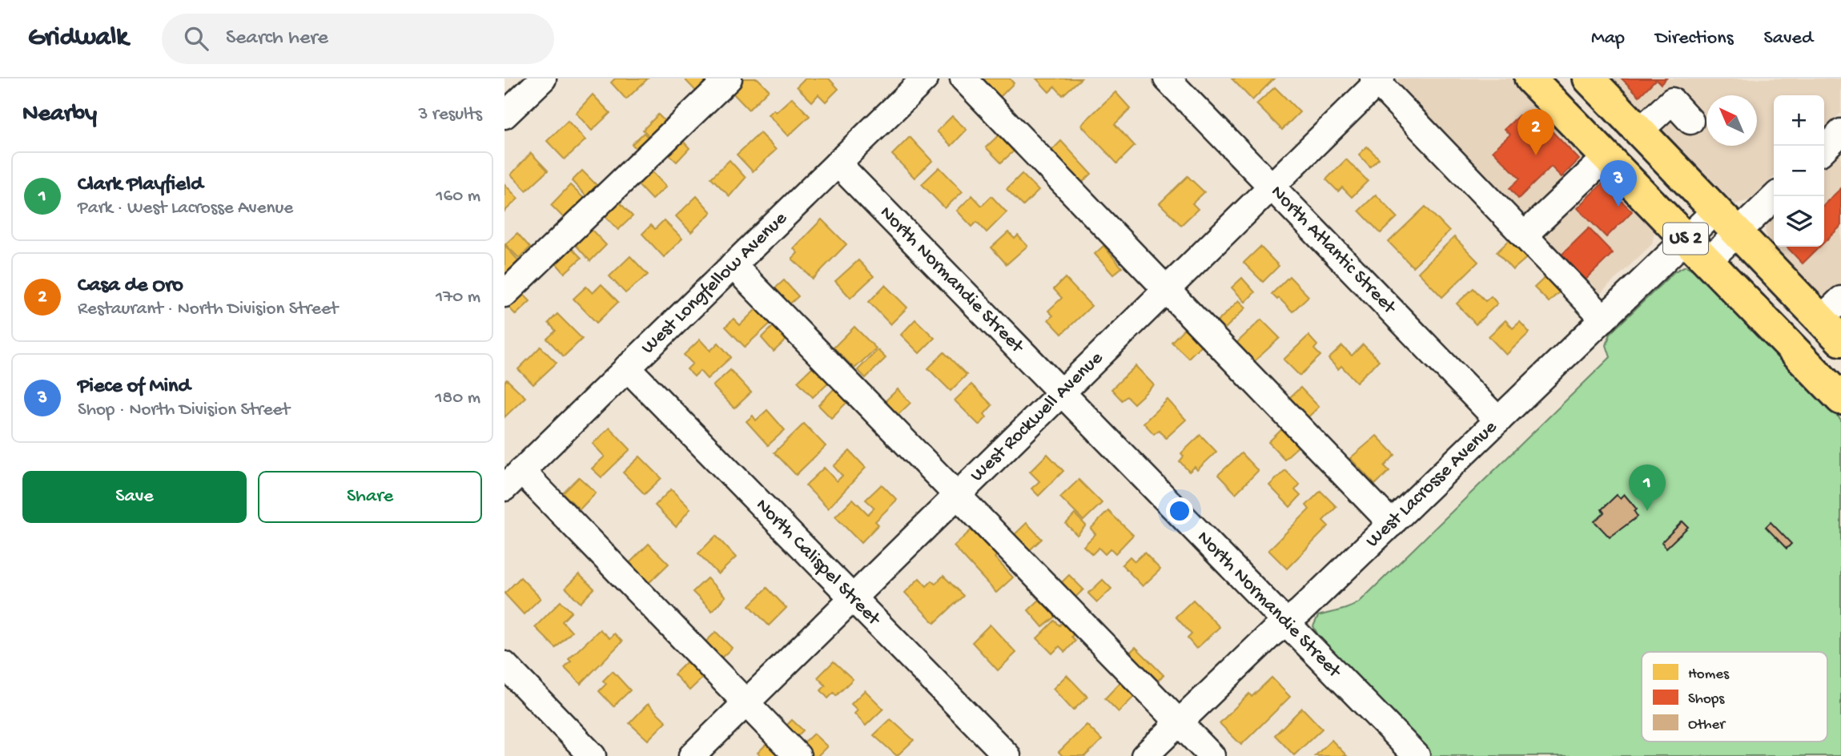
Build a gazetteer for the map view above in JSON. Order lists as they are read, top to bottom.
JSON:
{
  "streets": {
    "main road": ["US 2"],
    "street": [
      "North Atlantic Street",
      "North Normandie Street",
      "West Longfellow Avenue",
      "West Rockwell Avenue",
      "West Lacrosse Avenue",
      "North Calispel Street"
    ]
  },
  "crossings": [
    ["US 2", "West Lacrosse Avenue"],
    ["North Atlantic Street", "West Rockwell Avenue"],
    ["North Atlantic Street", "West Lacrosse Avenue"],
    ["North Normandie Street", "West Longfellow Avenue"],
    ["North Normandie Street", "West Rockwell Avenue"],
    ["North Normandie Street", "West Lacrosse Avenue"],
    ["West Longfellow Avenue", "North Calispel Street"],
    ["West Rockwell Avenue", "North Calispel Street"]
  ],
  "legend": ["Homes", "Shops", "Other"],
  "north": "top left",
  "page": {
    "header": "Gridwalk",
    "search": "Search here",
    "nav": ["Map", "Directions", "Saved"],
    "heading": ["Nearby", "3 results"],
    "map_buttons": ["+", "−"],
    "pins": ["2", "3", "1"],
    "list": [
      {
        "mark": "1",
        "name": "Clark Playfield",
        "note": "Park · West Lacrosse Avenue",
        "value": "160 m"
      },
      {
        "mark": "2",
        "name": "Casa de Oro",
        "note": "Restaurant · North Division Street",
        "value": "170 m"
      },
      {
        "mark": "3",
        "name": "Piece of Mind",
        "note": "Shop · North Division Street",
        "value": "180 m"
      }
    ],
    "buttons": ["Save", "Share"]
  }
}
